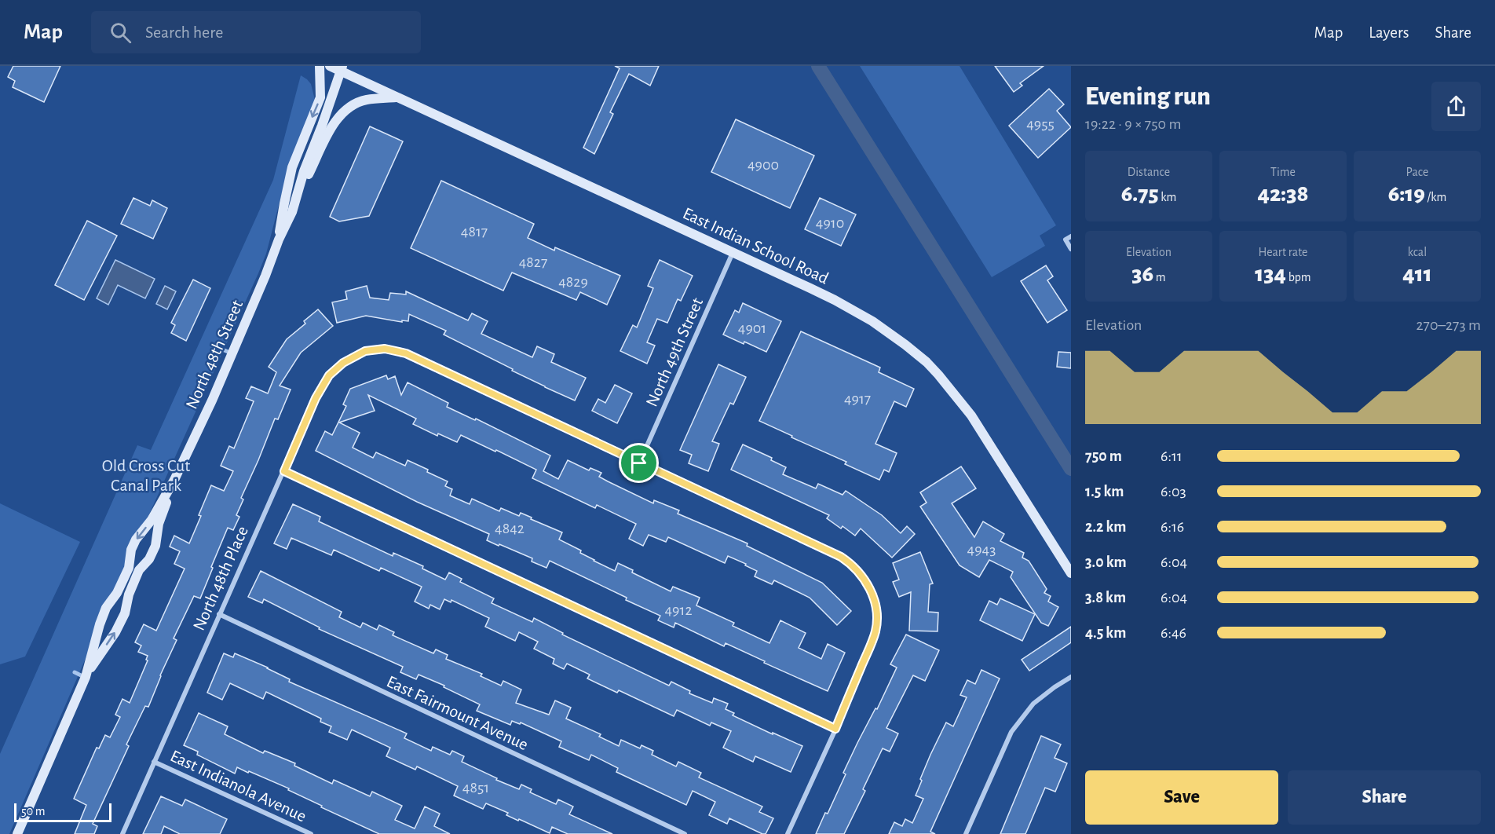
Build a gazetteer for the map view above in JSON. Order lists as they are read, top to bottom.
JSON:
{
  "streets": {
    "street": [
      "East Indian School Road",
      "North 49th Street",
      "North 48th Street",
      "North 48th Place",
      "East Fairmount Avenue",
      "East Indianola Avenue"
    ]
  },
  "crossings": [
    ["East Indian School Road", "North 49th Street"],
    ["East Indian School Road", "North 48th Street"],
    ["North 49th Street", "North 48th Place"],
    ["North 48th Place", "East Fairmount Avenue"],
    ["North 48th Place", "East Indianola Avenue"]
  ],
  "parks": ["Old Cross Cut Canal Park"],
  "house_numbers": [
    "4955",
    "4900",
    "4910",
    "4817",
    "4827",
    "4829",
    "4901",
    "4917",
    "4842",
    "4943",
    "4912",
    "4851"
  ],
  "scale_bar": "50 m",
  "page": {
    "header": "Map",
    "search": "Search here",
    "nav": ["Map", "Layers", "Share"],
    "heading": ["Evening run", "19:22 · 9 × 750 m"],
    "stats": [
      ["Distance", "6.75 km"],
      ["Time", "42:38"],
      ["Pace", "6:19 /km"],
      ["Elevation", "36 m"],
      ["Heart rate", "134 bpm"],
      ["kcal", "411"]
    ],
    "chart": ["Elevation", "270–273 m"],
    "list": [
      {
        "name": "750 m",
        "note": "6:11"
      },
      {
        "name": "1.5 km",
        "note": "6:03"
      },
      {
        "name": "2.2 km",
        "note": "6:16"
      },
      {
        "name": "3.0 km",
        "note": "6:04"
      },
      {
        "name": "3.8 km",
        "note": "6:04"
      },
      {
        "name": "4.5 km",
        "note": "6:46"
      }
    ],
    "buttons": ["Save", "Share"],
    "scale": "50 m"
  }
}
